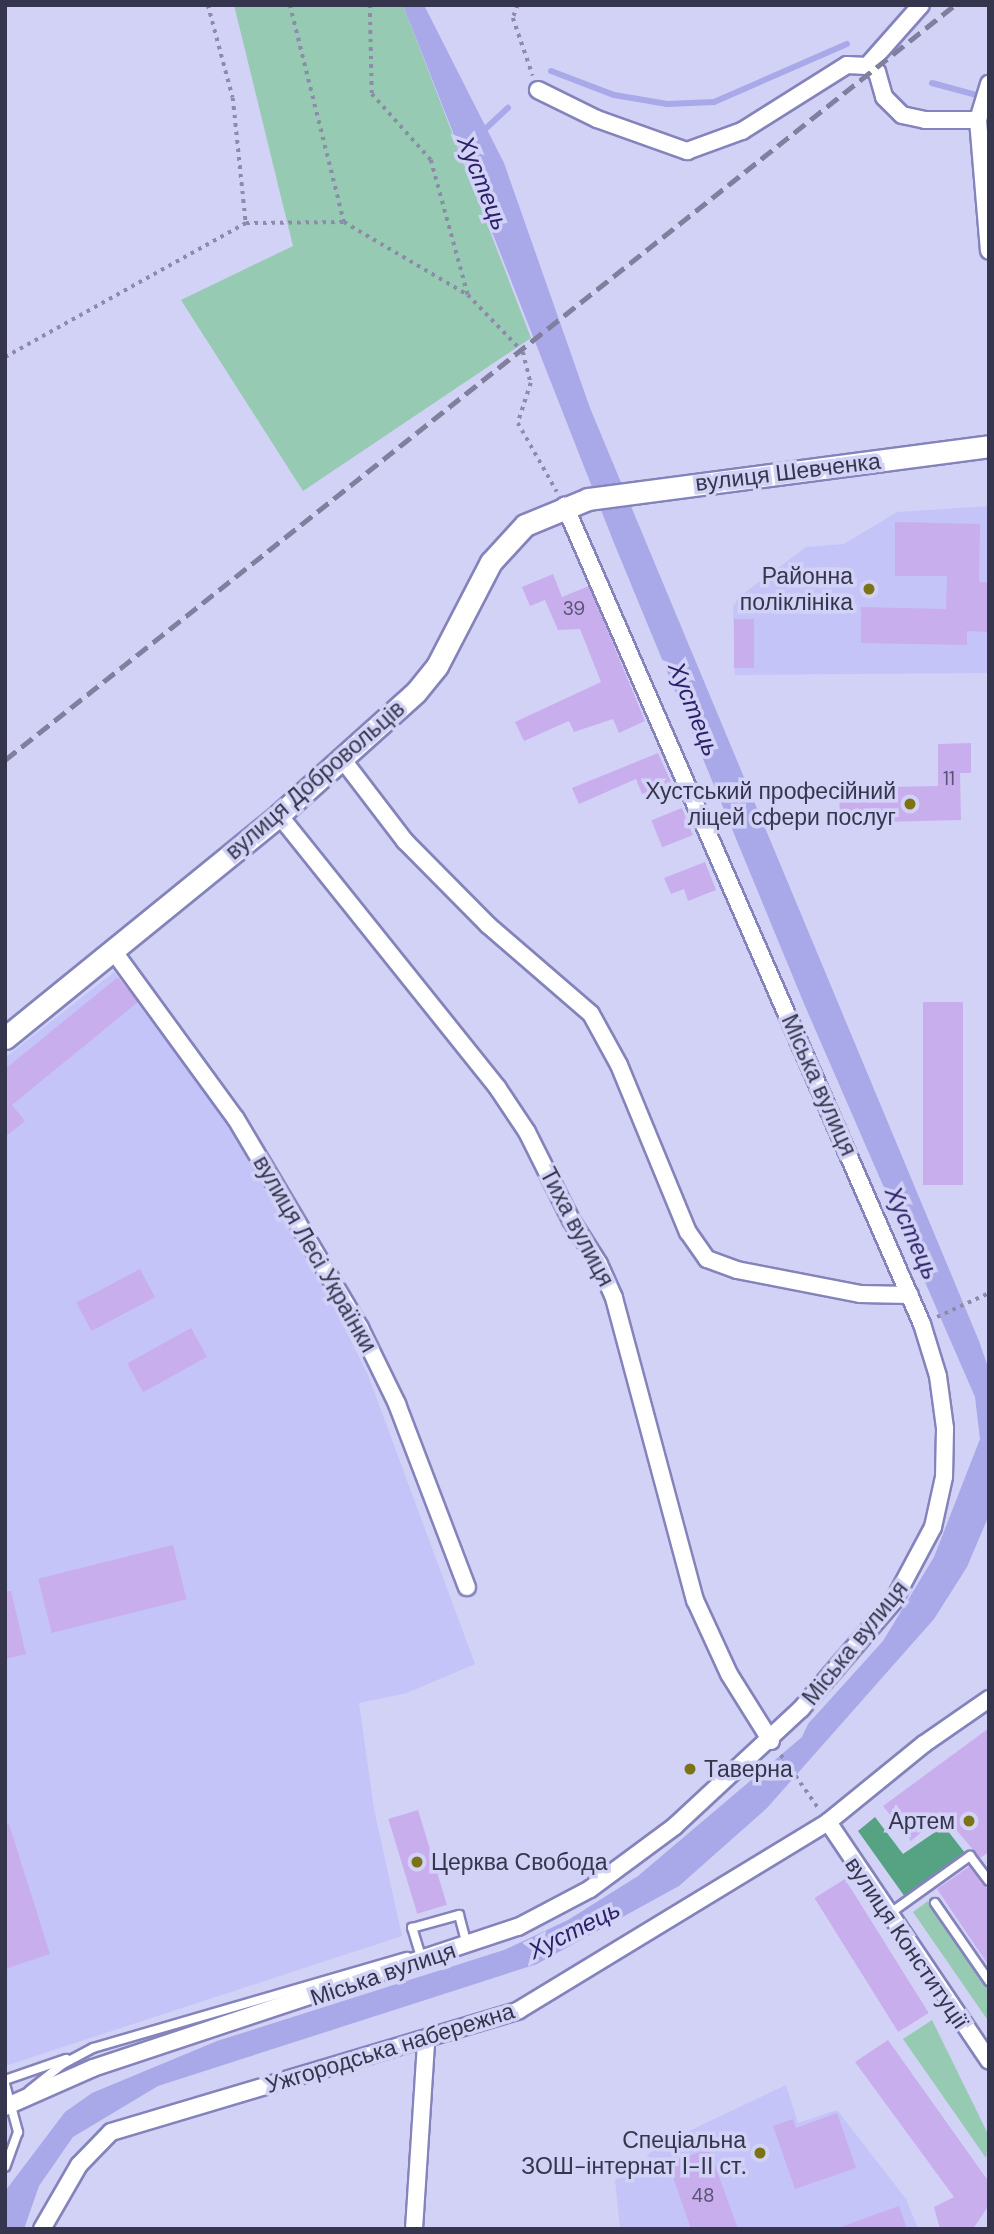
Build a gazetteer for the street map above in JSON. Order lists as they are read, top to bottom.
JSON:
{
  "streets": {
    "main road": ["вулиця Шевченка", "вулиця Добровольців"],
    "street": [
      "Міська вулиця",
      "Тиха вулиця",
      "вулиця Лесі Українки",
      "вулиця Конституції",
      "Ужгородська набережна"
    ]
  },
  "crossings": [
    ["вулиця Шевченка", "вулиця Добровольців"],
    ["вулиця Добровольців", "Міська вулиця"],
    ["вулиця Добровольців", "Тиха вулиця"],
    ["вулиця Добровольців", "вулиця Лесі Українки"],
    ["Міська вулиця", "Тиха вулиця"],
    ["вулиця Конституції", "Ужгородська набережна"]
  ],
  "water": ["Хустець"],
  "places": [
    "Районна поліклініка",
    "Хустський професійний ліцей сфери послуг",
    "Таверна",
    "Артем",
    "Церква Свобода",
    "Спеціальна ЗОШ-інтернат І-ІІ ст."
  ],
  "house_numbers": ["39", "11", "48"]
}
